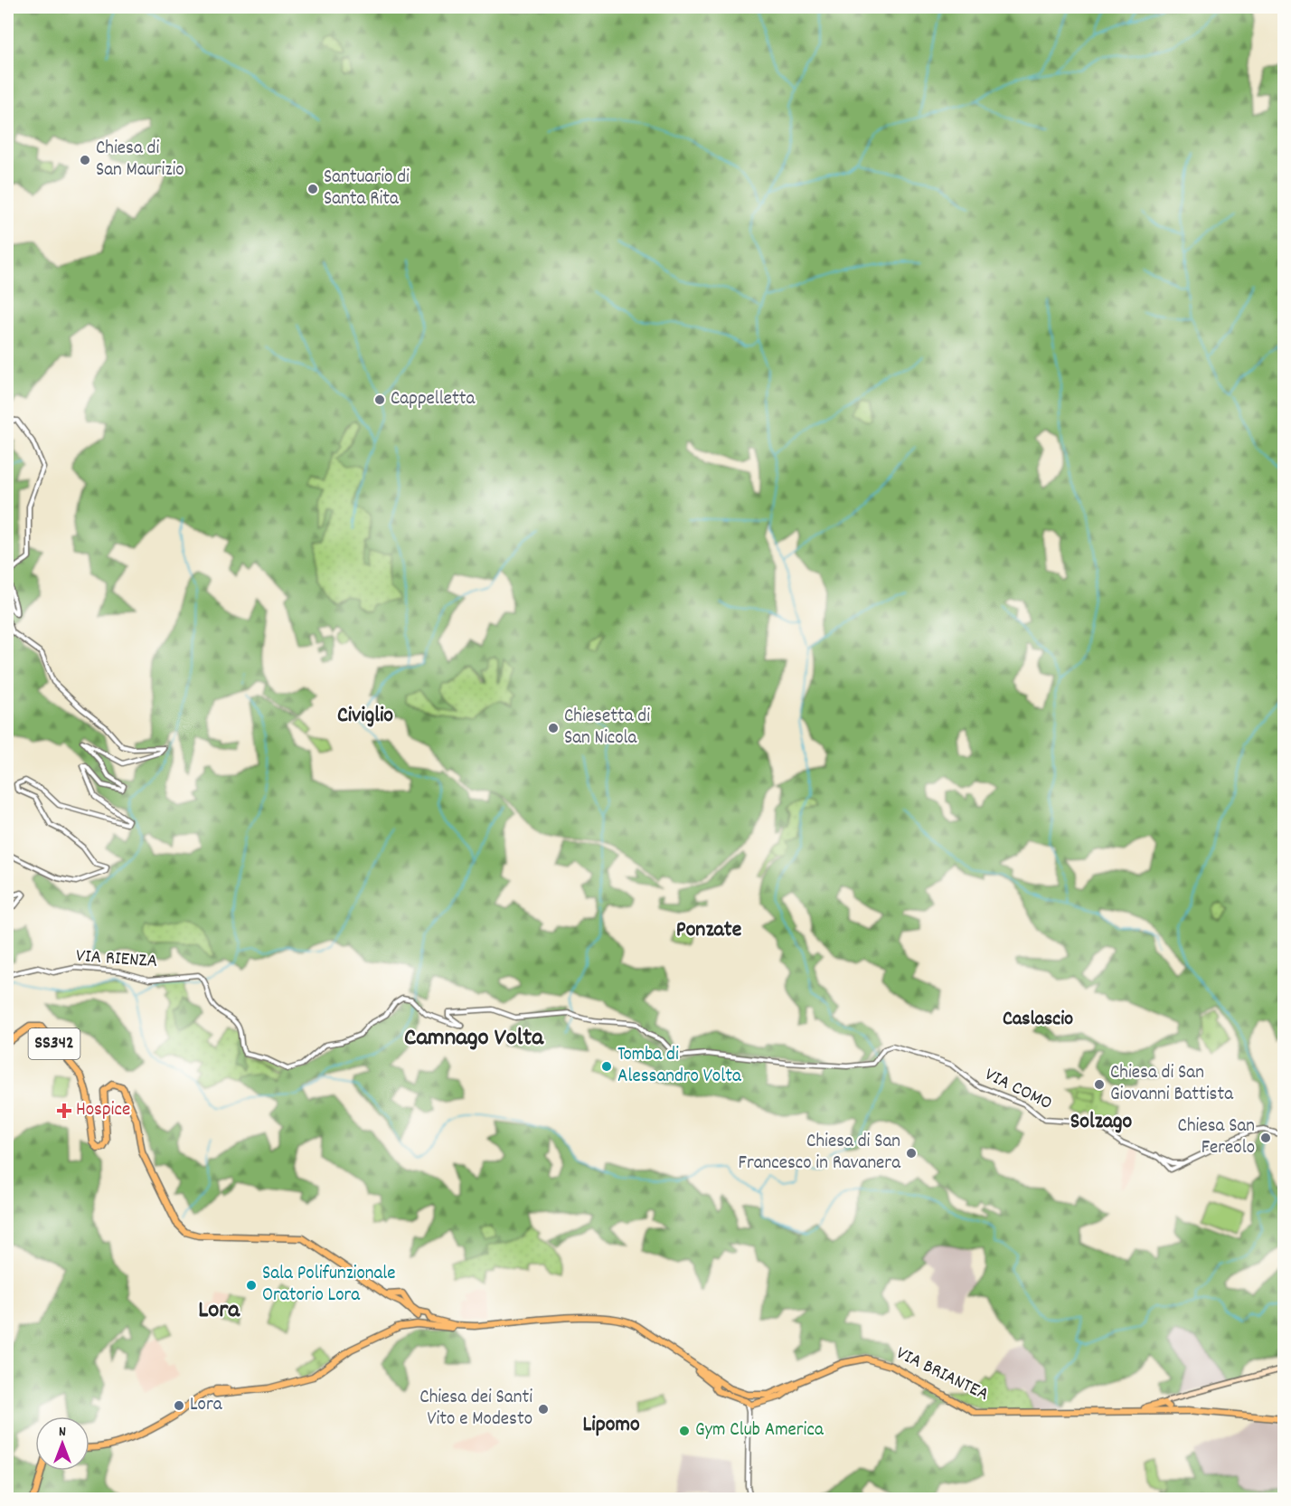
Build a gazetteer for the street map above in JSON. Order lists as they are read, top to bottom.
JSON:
{
  "streets": {
    "main road": ["SS342", "VIA BRIANTEA"],
    "street": ["VIA RIENZA", "VIA COMO"]
  },
  "crossings": [
    ["VIA RIENZA", "VIA COMO"]
  ],
  "districts": [
    "Civiglio",
    "Ponzate",
    "Caslascio",
    "Camnago Volta",
    "Solzago",
    "Lora",
    "Lipomo"
  ],
  "places": {
    "other": [
      "Chiesa di San Maurizio",
      "Santuario di Santa Rita",
      "Cappelletta",
      "Chiesetta di San Nicola",
      "Tomba di Alessandro Volta",
      "Chiesa di San Giovanni Battista",
      "Chiesa San Fereolo",
      "Chiesa di San Francesco in Ravanera",
      "Sala Polifunzionale Oratorio Lora",
      "Lora",
      "Chiesa dei Santi Vito e Modesto",
      "Gym Club America"
    ],
    "health": ["Hospice"]
  },
  "north": "top"
}
